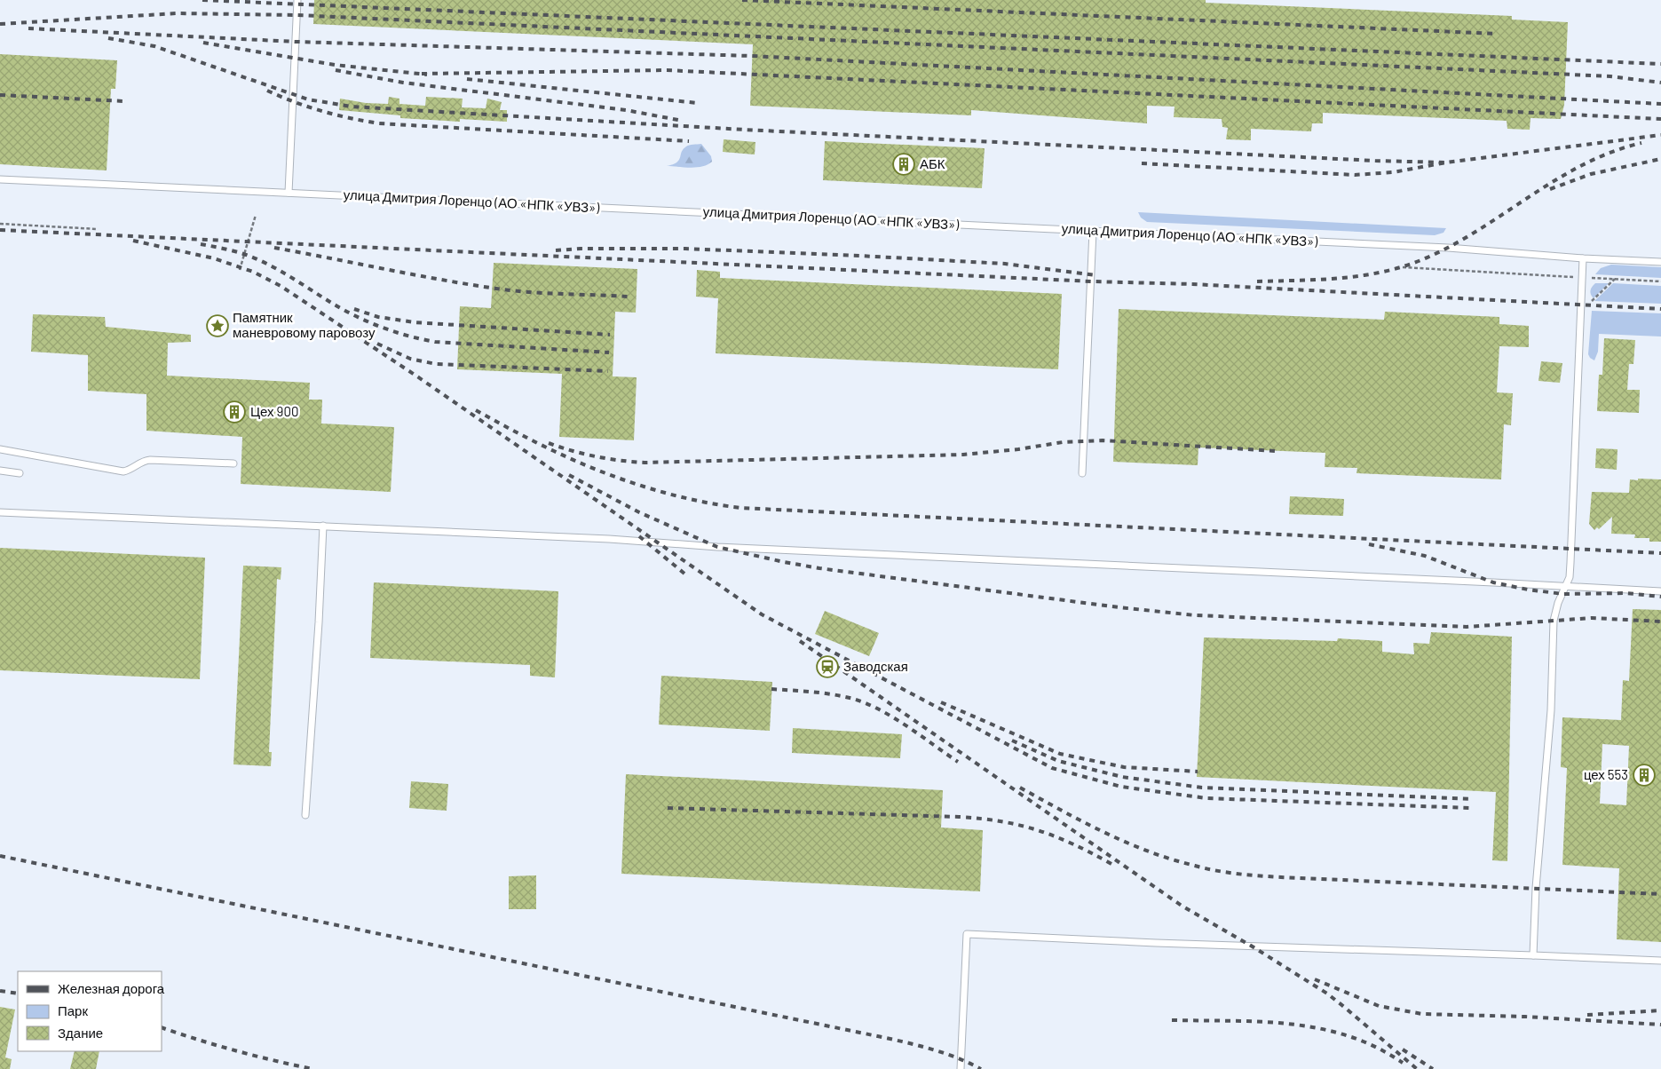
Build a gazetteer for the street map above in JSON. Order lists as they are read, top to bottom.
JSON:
{
  "streets": {
    "lane": ["улица Дмитрия Лоренцо (АО «НПК «УВЗ»)"]
  },
  "places": {
    "building": ["АБК", "Цех 900", "цех 553"],
    "place": ["Памятник маневровому паровозу"],
    "station": ["Заводская"]
  },
  "legend": ["Железная дорога", "Парк", "Здание"]
}
